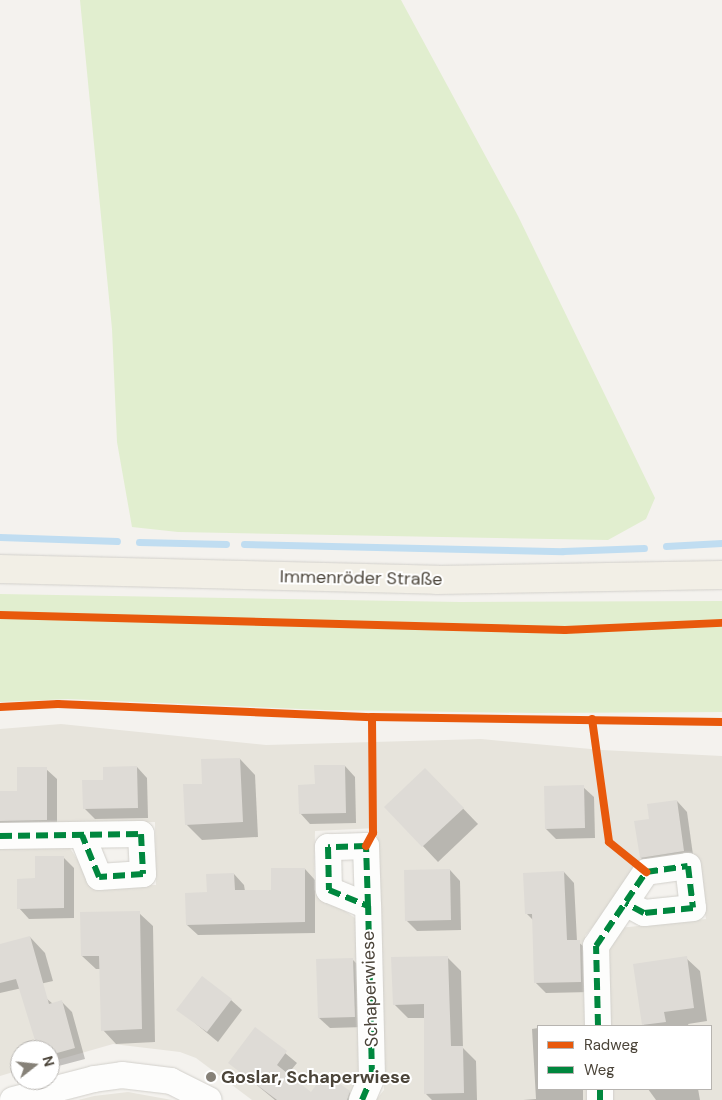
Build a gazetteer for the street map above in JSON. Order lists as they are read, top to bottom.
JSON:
{
  "streets": {
    "main road": ["Immenröder Straße"],
    "street": ["Schaperwiese"]
  },
  "places": ["Goslar, Schaperwiese"],
  "legend": ["Radweg", "Weg"],
  "north": "right"
}
